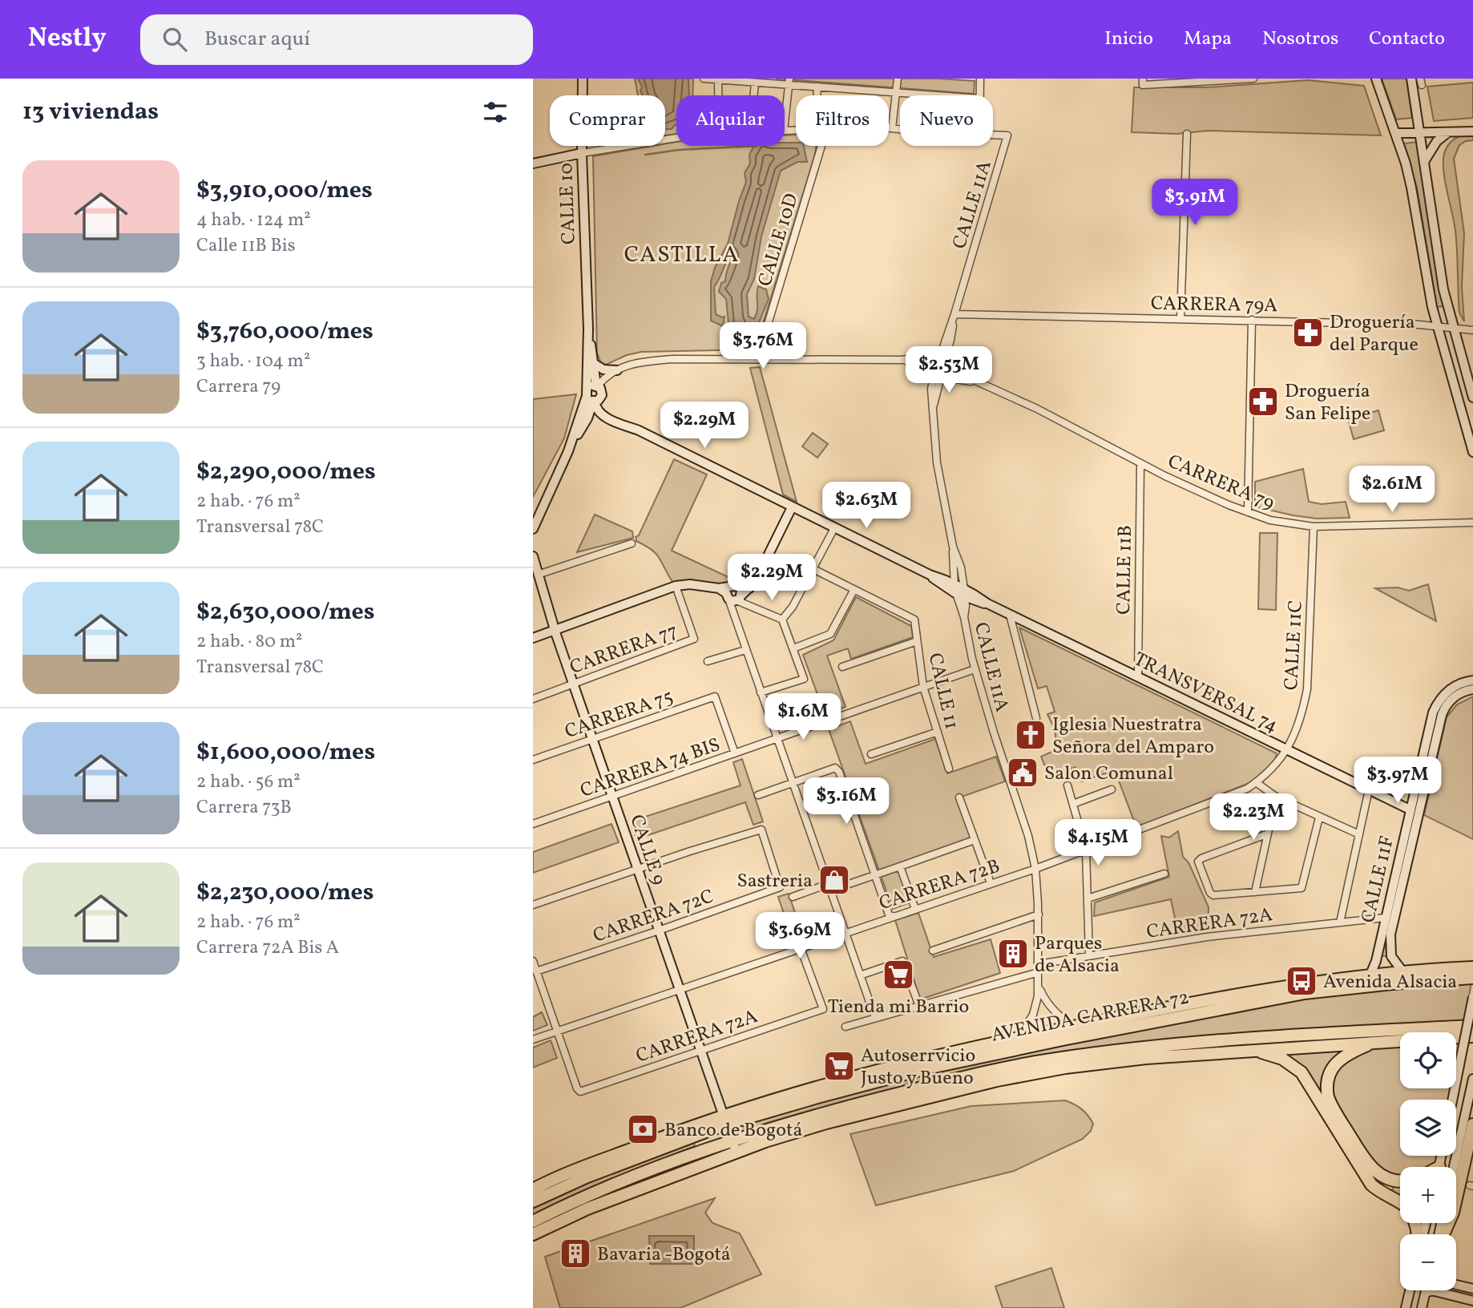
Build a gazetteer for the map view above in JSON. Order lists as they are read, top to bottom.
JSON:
{
  "streets": {
    "highway": ["AVENIDA CARRERA 72"],
    "street": [
      "CALLE 10",
      "CALLE 11A",
      "CALLE 10D",
      "CARRERA 79A",
      "CARRERA 79",
      "CALLE 11B",
      "CALLE 11C",
      "CARRERA 77",
      "CALLE 11",
      "TRANSVERSAL 74",
      "CARRERA 75",
      "CARRERA 74 BIS",
      "CALLE 9",
      "CALLE 11F",
      "CARRERA 72B",
      "CARRERA 72C",
      "CARRERA 72A"
    ]
  },
  "crossings": [
    ["CALLE 10", "CARRERA 79"],
    ["CALLE 11A", "CARRERA 79A"],
    ["CALLE 11A", "CARRERA 79"],
    ["CALLE 11A", "TRANSVERSAL 74"],
    ["CALLE 11A", "CARRERA 74 BIS"],
    ["CALLE 11A", "CARRERA 72B"],
    ["CALLE 11A", "CARRERA 72A"],
    ["CALLE 11A", "AVENIDA CARRERA 72"],
    ["CALLE 10D", "CARRERA 79"],
    ["CARRERA 79", "CALLE 11B"],
    ["CARRERA 79", "CALLE 11C"],
    ["CALLE 11B", "TRANSVERSAL 74"],
    ["CALLE 11C", "TRANSVERSAL 74"],
    ["CALLE 11C", "CARRERA 72B"],
    ["CARRERA 77", "CALLE 9"],
    ["CALLE 11", "CARRERA 74 BIS"],
    ["TRANSVERSAL 74", "CALLE 11F"],
    ["CARRERA 75", "CARRERA 74 BIS"],
    ["CARRERA 75", "CALLE 9"],
    ["CARRERA 74 BIS", "CALLE 9"],
    ["CALLE 9", "CARRERA 72B"],
    ["CALLE 9", "CARRERA 72C"],
    ["CALLE 9", "CARRERA 72A"],
    ["CALLE 9", "AVENIDA CARRERA 72"],
    ["CALLE 11F", "CARRERA 72A"],
    ["CALLE 11F", "AVENIDA CARRERA 72"],
    ["CARRERA 72B", "CARRERA 72A"]
  ],
  "districts": ["CASTILLA"],
  "places": {
    "pharmacy": ["Droguería del Parque", "Droguería San Felipe"],
    "church": ["Iglesia Nuestratra Señora del Amparo"],
    "public building": ["Salon Comunal"],
    "shop": ["Sastreria"],
    "building": ["Parques de Alsacia", "Bavaria -Bogotá"],
    "supermarket": ["Tienda mi Barrio", "Autoserrvicio Justo y Bueno"],
    "bus stop": ["Avenida Alsacia"],
    "bank": ["Banco de Bogotá"]
  },
  "page": {
    "header": "Nestly",
    "search": "Buscar aquí",
    "nav": [
      "Inicio",
      "Mapa",
      "Nosotros",
      "Contacto"
    ],
    "heading": "13 viviendas",
    "chip": [
      "Comprar",
      "Alquilar",
      "Filtros",
      "Nuevo"
    ],
    "list": [
      {
        "name": "$3,910,000/mes",
        "note": "4 hab. · 124 m² · Calle 11B Bis"
      },
      {
        "name": "$3,760,000/mes",
        "note": "3 hab. · 104 m² · Carrera 79"
      },
      {
        "name": "$2,290,000/mes",
        "note": "2 hab. · 76 m² · Transversal 78C"
      },
      {
        "name": "$2,630,000/mes",
        "note": "2 hab. · 80 m² · Transversal 78C"
      },
      {
        "name": "$1,600,000/mes",
        "note": "2 hab. · 56 m² · Carrera 73B"
      },
      {
        "name": "$2,230,000/mes",
        "note": "2 hab. · 76 m² · Carrera 72A Bis A"
      }
    ],
    "price": [
      "$3.91M",
      "$3.76M",
      "$2.53M",
      "$2.29M",
      "$2.61M",
      "$2.63M",
      "$2.29M",
      "$1.6M",
      "$3.97M",
      "$3.16M",
      "$2.23M",
      "$4.15M",
      "$3.69M"
    ],
    "map_buttons": ["+", "−"]
  }
}
